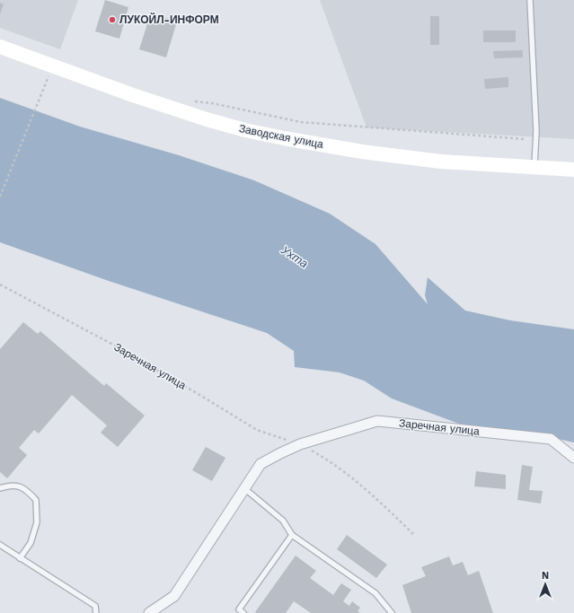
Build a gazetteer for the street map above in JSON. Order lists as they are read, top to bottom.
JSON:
{
  "streets": {
    "street": ["Заводская улица", "Заречная улица"]
  },
  "water": ["Ухта"],
  "places": ["ЛУКОЙЛ-ИНФОРМ"],
  "north": "top"
}
